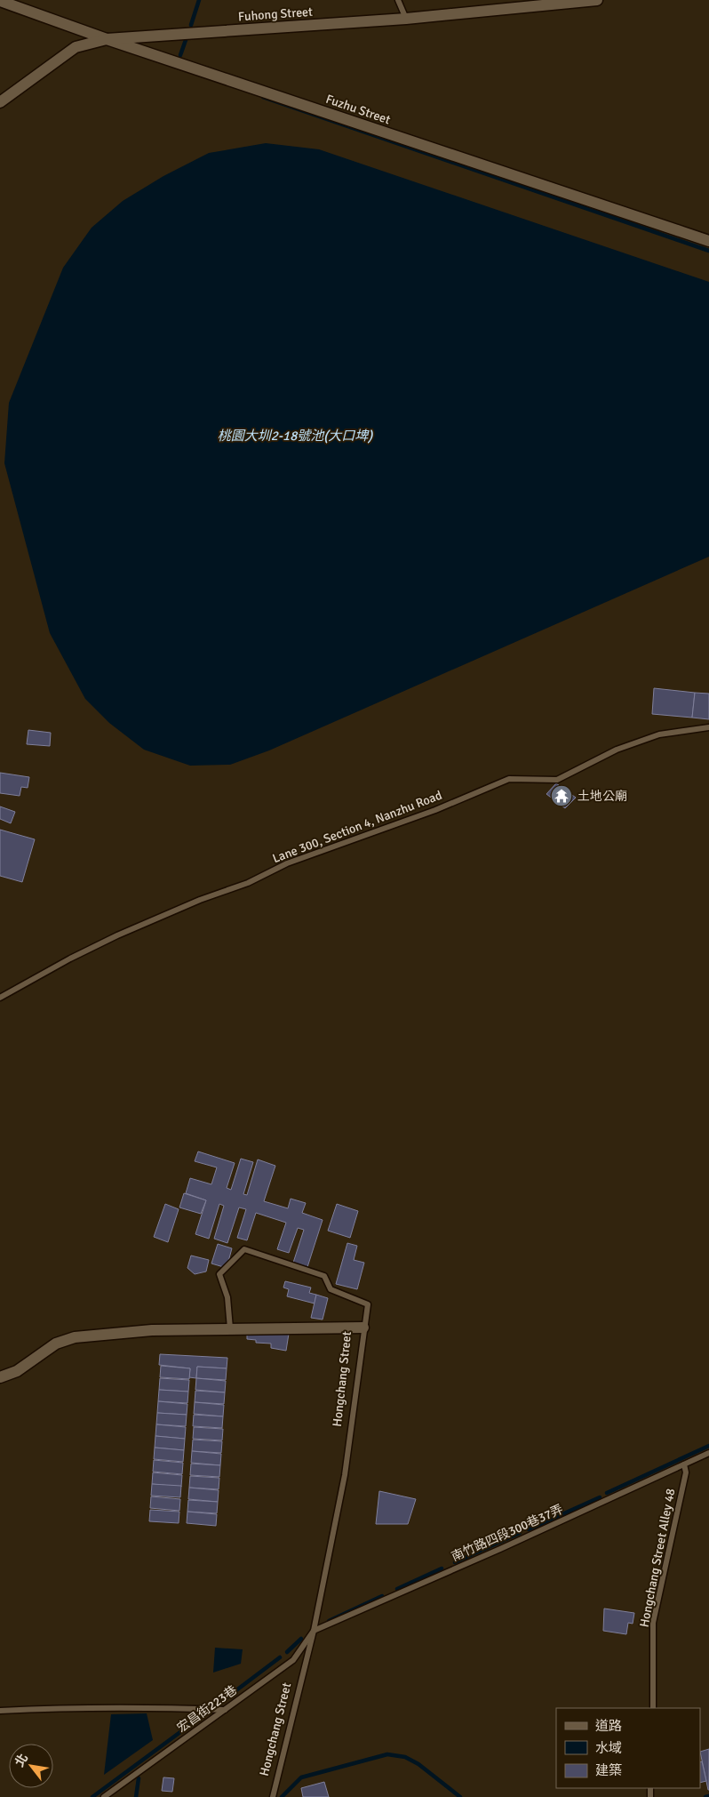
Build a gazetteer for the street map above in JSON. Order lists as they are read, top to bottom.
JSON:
{
  "streets": {
    "street": ["Fuhong Street", "Fuzhu Street", "Hongchang Street"],
    "lane": [
      "Lane 300, Section 4, Nanzhu Road",
      "南竹路四段300巷37弄",
      "Hongchang Street Alley 48",
      "宏昌街223巷"
    ]
  },
  "crossings": [
    ["Fuhong Street", "Fuzhu Street"],
    ["Hongchang Street", "南竹路四段300巷37弄"],
    ["Hongchang Street", "宏昌街223巷"],
    ["南竹路四段300巷37弄", "Hongchang Street Alley 48"],
    ["南竹路四段300巷37弄", "宏昌街223巷"]
  ],
  "water": ["桃園大圳2-18號池(大口埤)"],
  "places": {
    "temple": ["土地公廟"]
  },
  "legend": ["道路", "水域", "建築"],
  "north": "top left"
}
